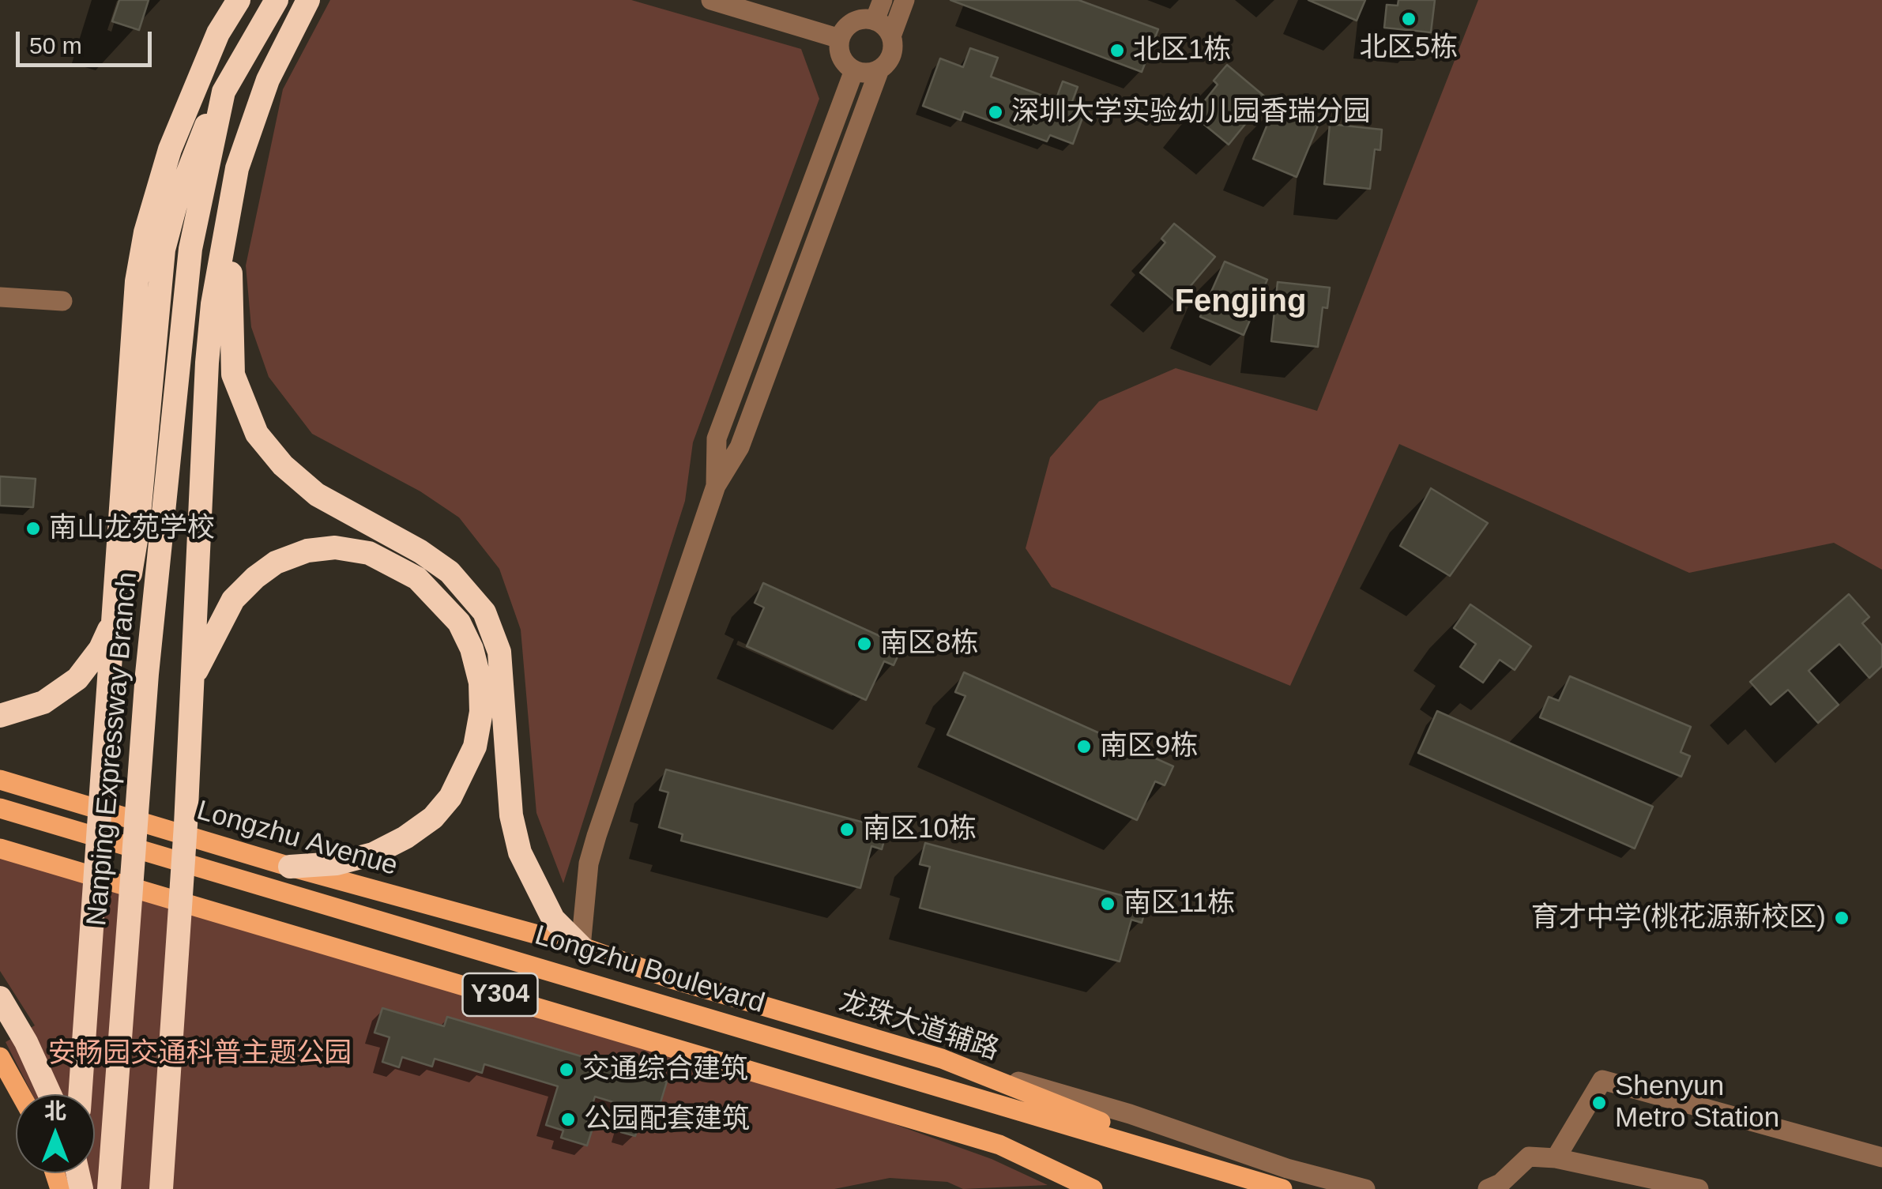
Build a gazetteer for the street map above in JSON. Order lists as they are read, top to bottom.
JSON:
{
  "streets": {
    "highway": ["Nanping Expressway Branch"],
    "main road": [
      "Longzhu Avenue",
      "Longzhu Boulevard",
      "Y304",
      "龙珠大道辅路"
    ]
  },
  "crossings": [
    ["Longzhu Avenue", "龙珠大道辅路"],
    ["Longzhu Boulevard", "龙珠大道辅路"]
  ],
  "districts": ["Fengjing"],
  "parks": ["安畅园交通科普主题公园"],
  "places": [
    "北区5栋",
    "北区1栋",
    "深圳大学实验幼儿园香瑞分园",
    "南山龙苑学校",
    "南区8栋",
    "南区9栋",
    "南区10栋",
    "南区11栋",
    "育才中学(桃花源新校区)",
    "交通综合建筑",
    "Shenyun Metro Station",
    "公园配套建筑"
  ],
  "scale_bar": "50 m",
  "north": "top"
}
